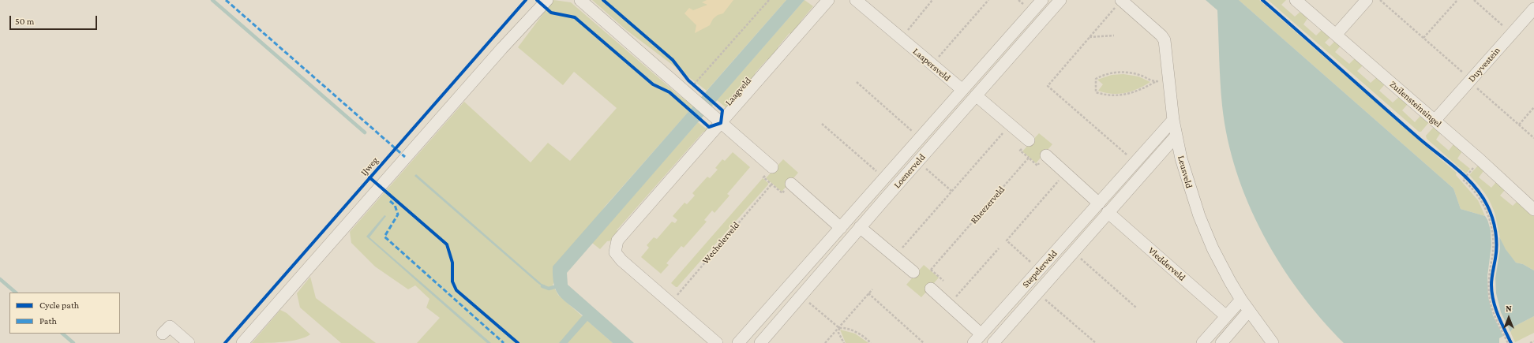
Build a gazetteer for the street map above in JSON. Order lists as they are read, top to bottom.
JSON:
{
  "streets": {
    "street": [
      "Laapersveld",
      "Duyvestein",
      "Laagveld",
      "Zuilensteinsingel",
      "Loenerveld",
      "Leusveld",
      "Vledderveld",
      "Stepelerveld"
    ],
    "path": ["Rheezerveld", "Wechelerveld"],
    "cycle path": ["IJweg"]
  },
  "crossings": [
    ["Laapersveld", "Loenerveld"],
    ["Duyvestein", "Zuilensteinsingel"],
    ["Laagveld", "Wechelerveld"],
    ["Leusveld", "Stepelerveld"],
    ["Vledderveld", "Stepelerveld"]
  ],
  "legend": ["Cycle path", "Path"],
  "scale_bar": "50 m",
  "north": "top"
}
